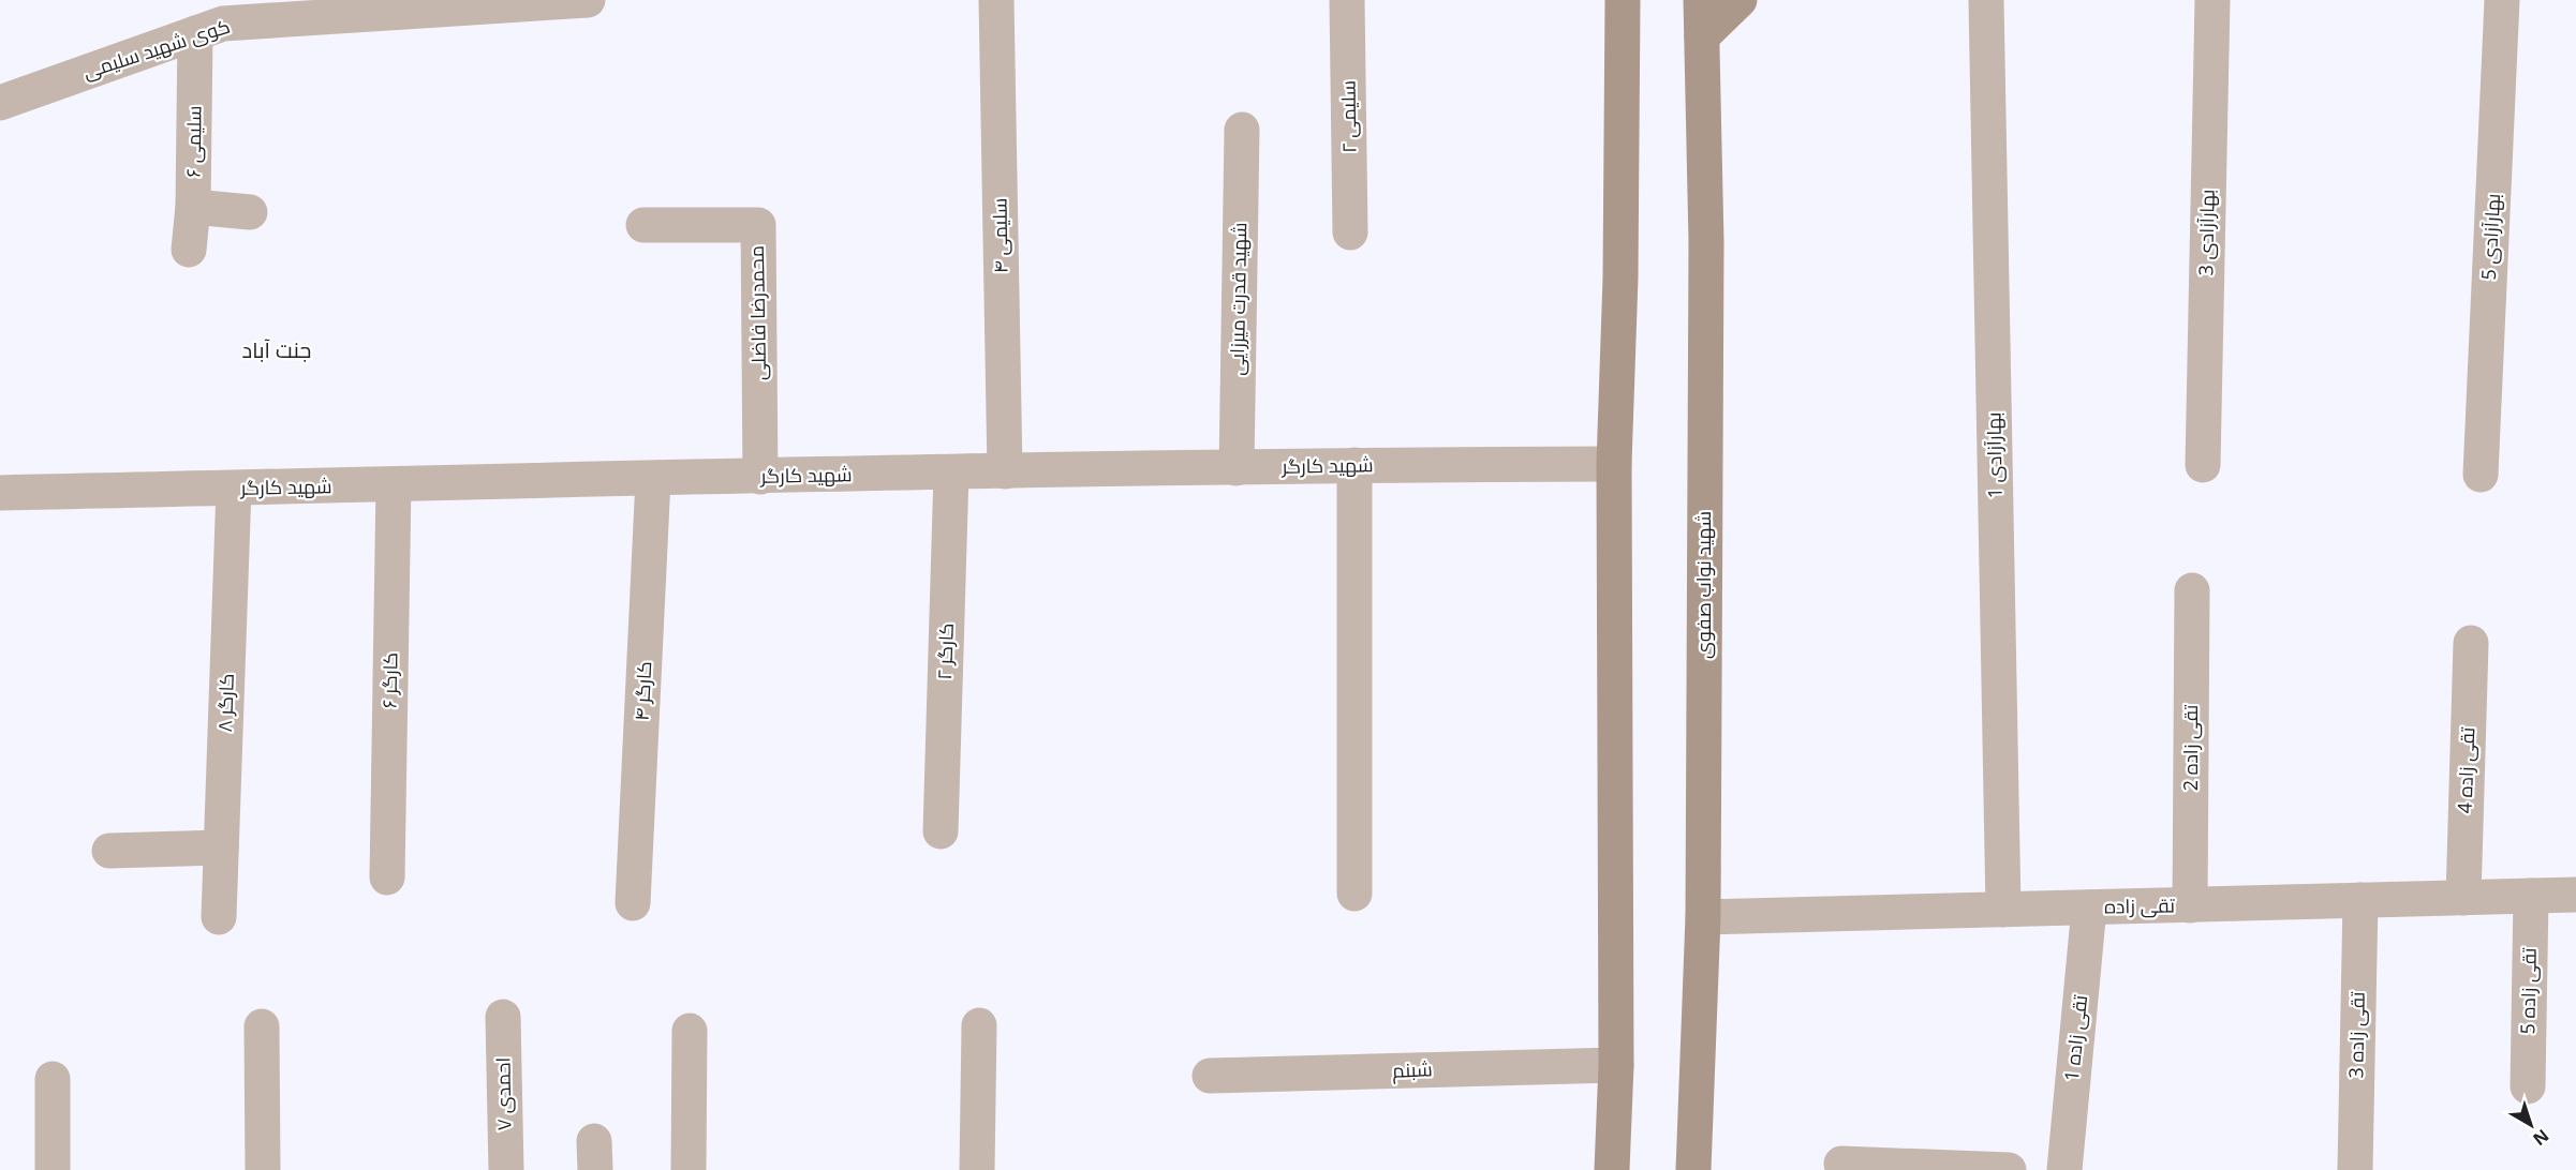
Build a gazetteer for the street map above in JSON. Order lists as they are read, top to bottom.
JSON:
{
  "streets": {
    "main road": ["شهید نواب صفوی"],
    "street": [
      "کوی شهید سلیمی",
      "سلیمی ۲",
      "سلیمی ۶",
      "بهارآزادی 3",
      "سلیمی ۴",
      "بهارآزادی 5",
      "شهید قدرت میرزایی",
      "محمدرضا فاضلی",
      "بهارآزادی 1",
      "شهید کارگر",
      "کارگر ۲",
      "کارگر ۶",
      "کارگر ۴",
      "کارگر ۸",
      "تقی زاده 2",
      "تقی زاده 4",
      "تقی زاده",
      "تقی زاده 5",
      "تقی زاده 3",
      "تقی زاده 1",
      "شبنم",
      "احمدی ۷"
    ]
  },
  "crossings": [
    ["کوی شهید سلیمی", "سلیمی ۶"],
    ["سلیمی ۴", "شهید کارگر"],
    ["شهید قدرت میرزایی", "شهید کارگر"],
    ["محمدرضا فاضلی", "شهید کارگر"],
    ["بهارآزادی 1", "تقی زاده"],
    ["شهید کارگر", "کارگر ۲"],
    ["شهید کارگر", "کارگر ۶"],
    ["شهید کارگر", "کارگر ۴"],
    ["شهید کارگر", "کارگر ۸"],
    ["شهید نواب صفوی", "تقی زاده"],
    ["تقی زاده 2", "تقی زاده"],
    ["تقی زاده 4", "تقی زاده"],
    ["تقی زاده", "تقی زاده 5"],
    ["تقی زاده", "تقی زاده 3"],
    ["تقی زاده", "تقی زاده 1"]
  ],
  "districts": ["جنت آباد"],
  "north": "bottom right"
}
